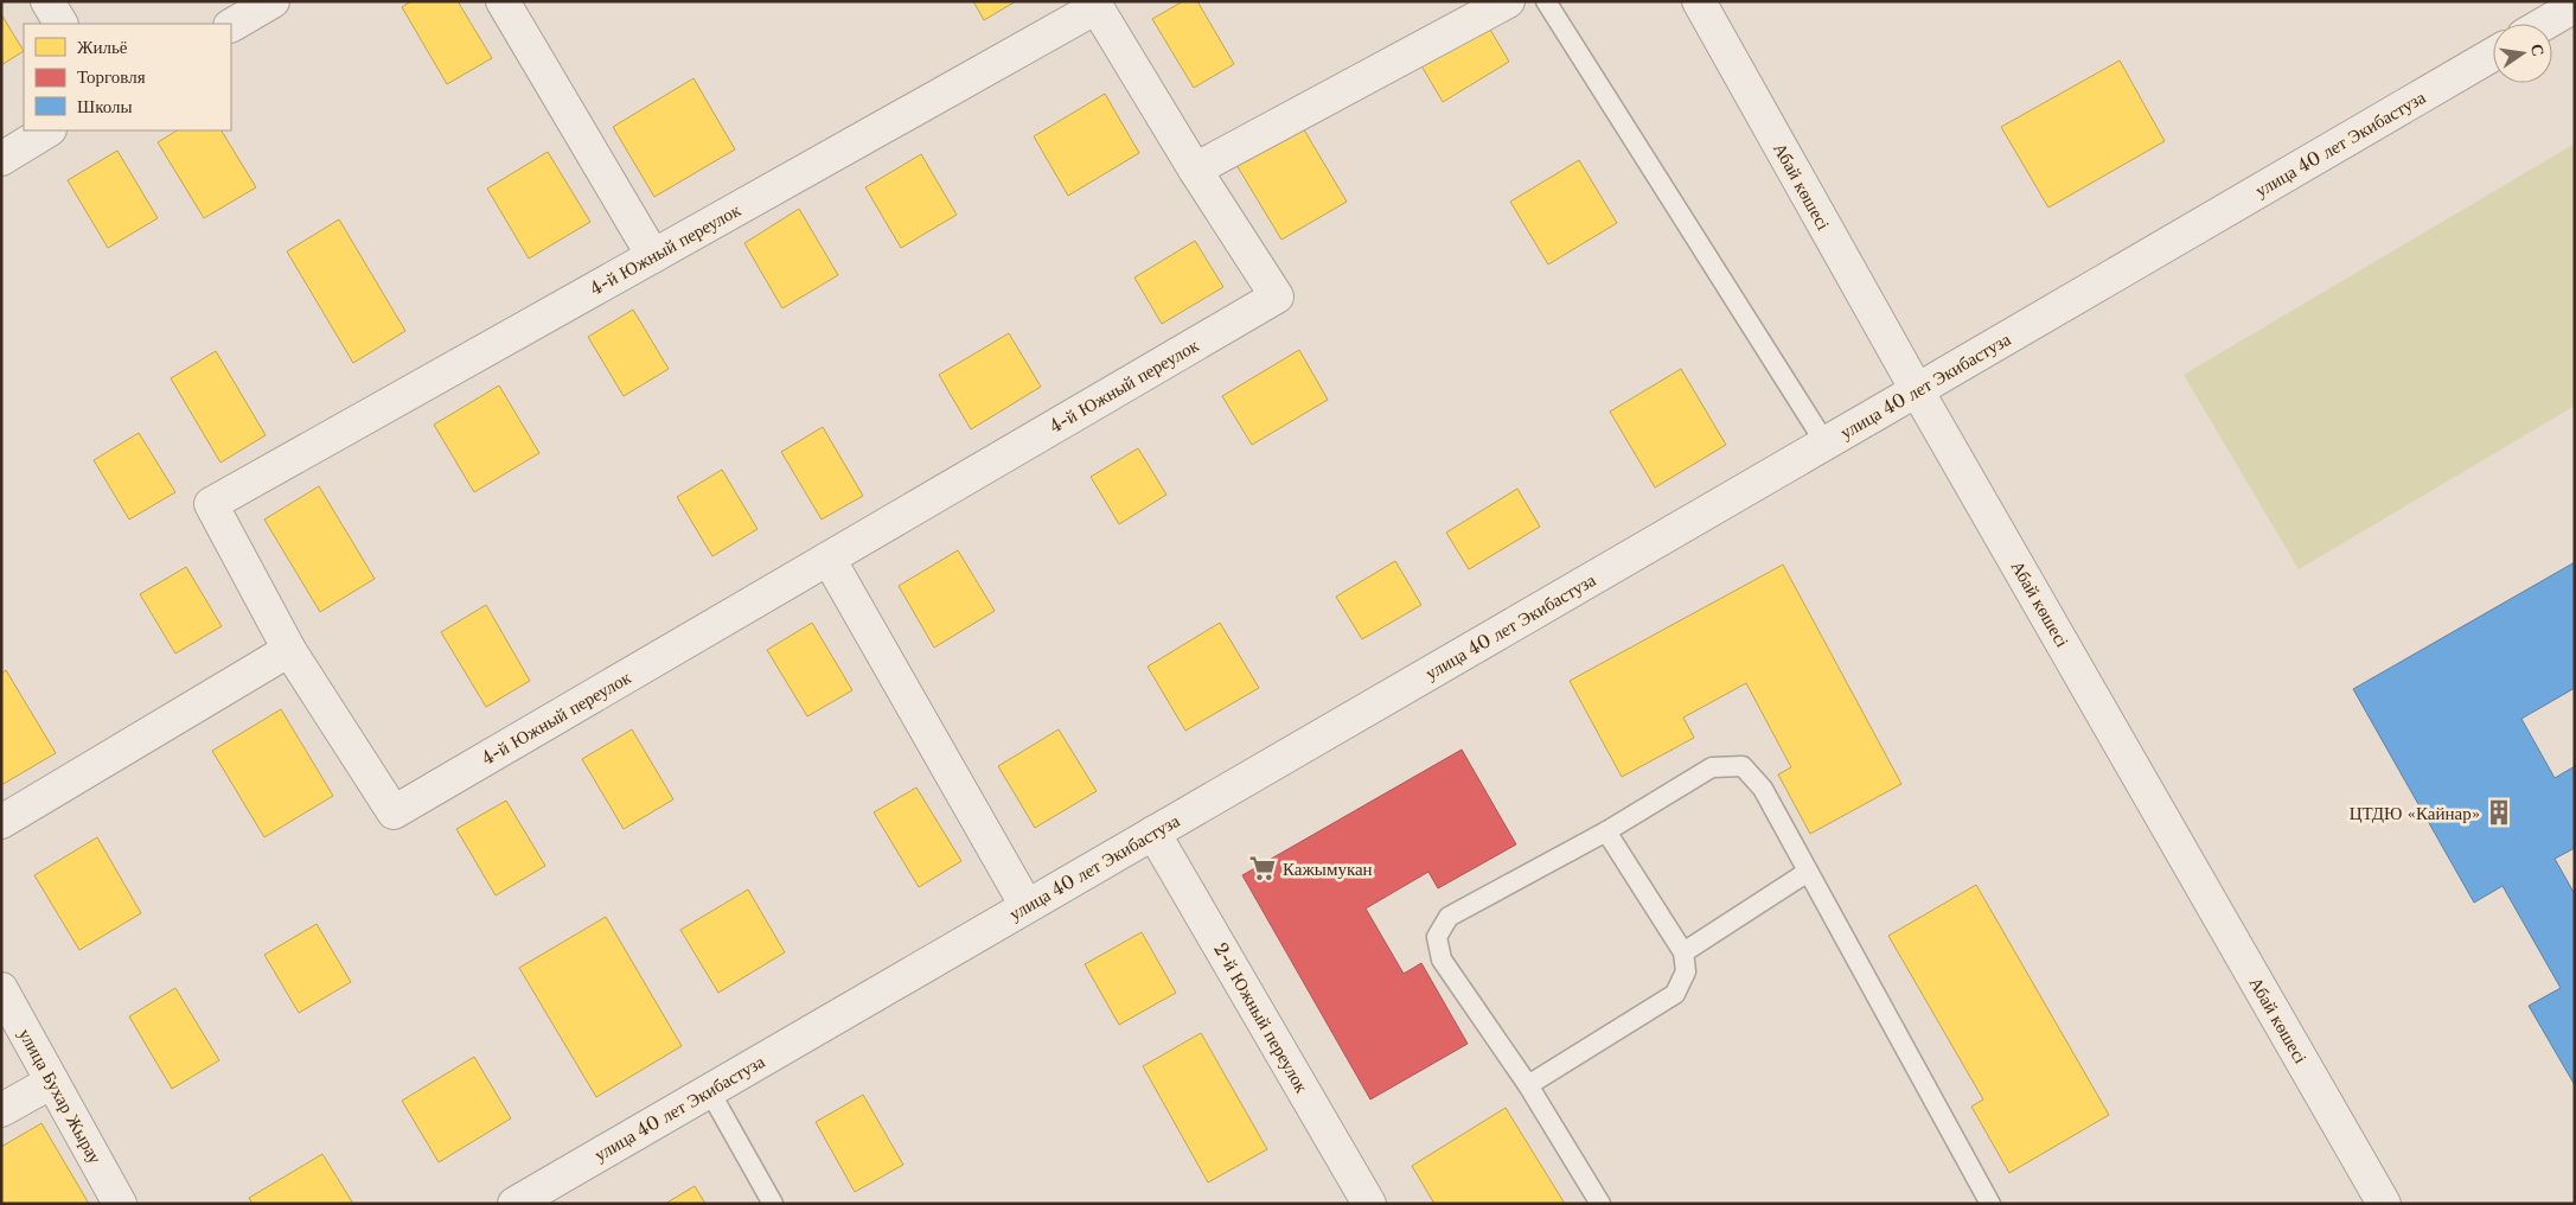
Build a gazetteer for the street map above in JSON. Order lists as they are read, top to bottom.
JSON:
{
  "streets": {
    "street": [
      "улица 40 лет Экибастуза",
      "Абай көшесі",
      "4-й Южный переулок",
      "2-й Южный переулок",
      "улица Бухар Жырау"
    ]
  },
  "crossings": [
    ["улица 40 лет Экибастуза", "Абай көшесі"],
    ["улица 40 лет Экибастуза", "2-й Южный переулок"]
  ],
  "places": {
    "building": ["ЦТДЮ «Кайнар»"],
    "supermarket": ["Кажымукан"]
  },
  "legend": ["Жильё", "Торговля", "Школы"],
  "north": "right"
}
